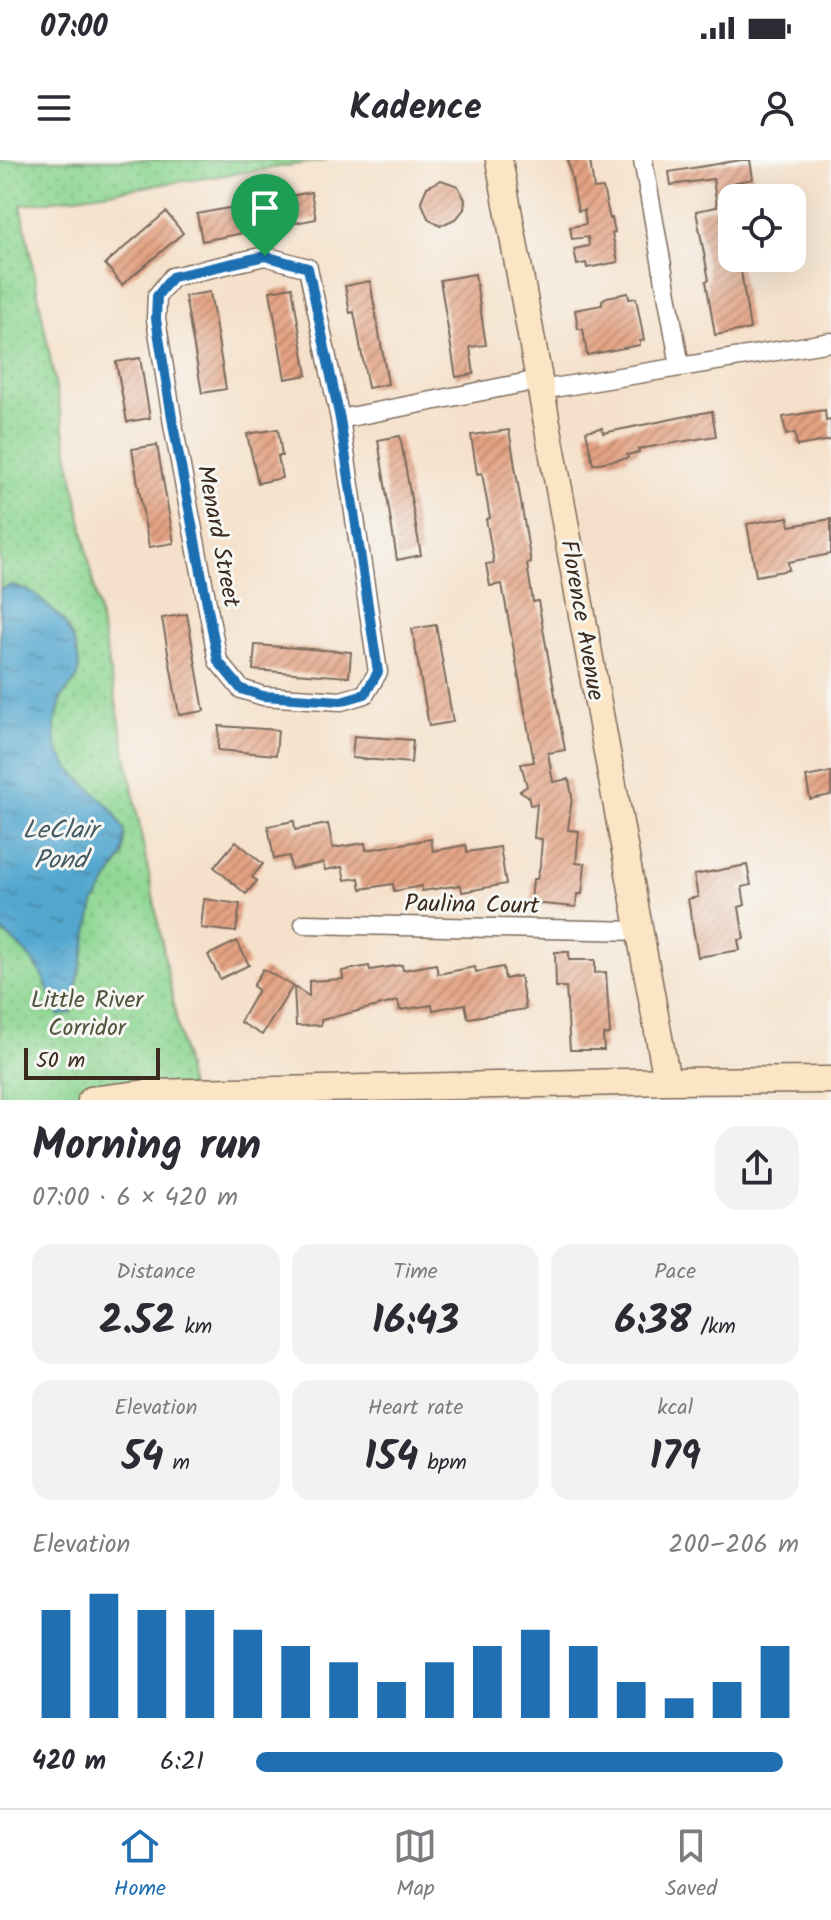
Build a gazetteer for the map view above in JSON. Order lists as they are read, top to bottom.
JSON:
{
  "streets": {
    "street": ["Menard Street", "Florence Avenue", "Paulina Court"]
  },
  "crossings": [
    ["Florence Avenue", "Paulina Court"]
  ],
  "water": ["LeClair Pond"],
  "parks": ["Little River Corridor"],
  "scale_bar": "50 m",
  "page": {
    "status": "07:00",
    "header": "Kadence",
    "scale": "50 m",
    "heading": ["Morning run", "07:00 · 6 × 420 m"],
    "stats": [
      ["Distance", "2.52 km"],
      ["Time", "16:43"],
      ["Pace", "6:38 /km"],
      ["Elevation", "54 m"],
      ["Heart rate", "154 bpm"],
      ["kcal", "179"]
    ],
    "chart": ["Elevation", "200–206 m"],
    "list": [
      {
        "name": "420 m",
        "note": "6:21"
      }
    ],
    "tabs": ["Home", "Map", "Saved"]
  }
}
